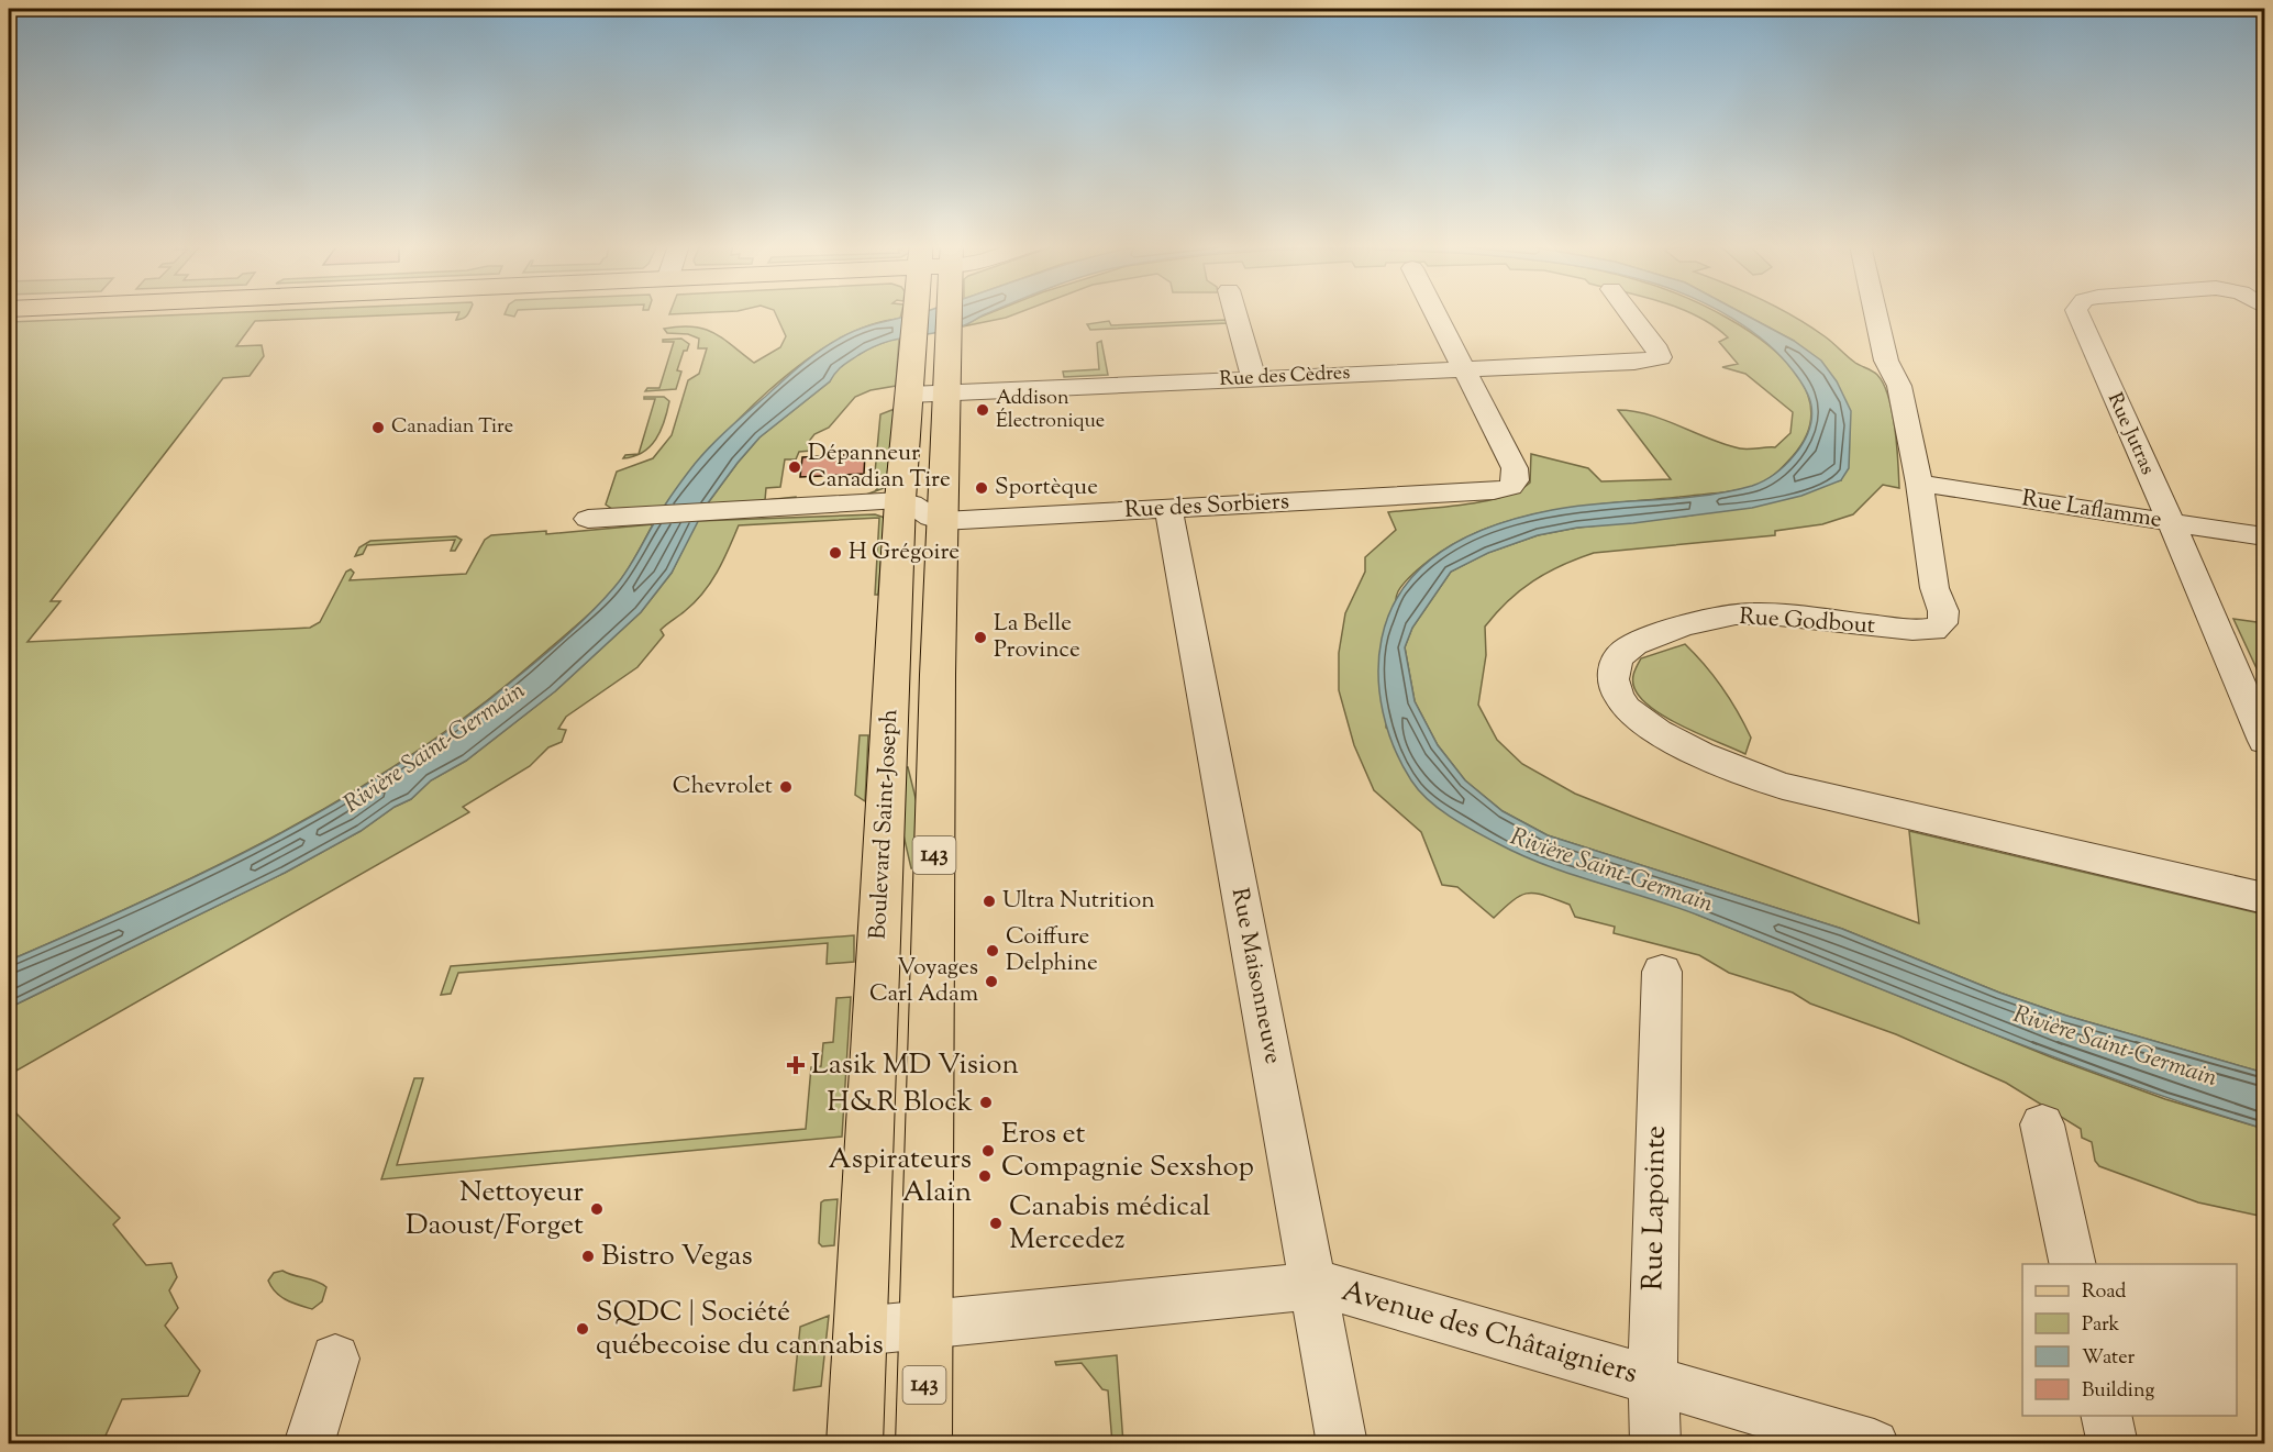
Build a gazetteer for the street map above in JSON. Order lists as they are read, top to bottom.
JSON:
{
  "streets": {
    "main road": ["Boulevard Saint-Joseph", "143"],
    "street": [
      "Rue des Cèdres",
      "Rue Jutras",
      "Rue des Sorbiers",
      "Rue Laflamme",
      "Rue Godbout",
      "Rue Maisonneuve",
      "Rue Lapointe",
      "Avenue des Châtaigniers"
    ]
  },
  "crossings": [
    ["Rue des Cèdres", "Rue des Sorbiers"],
    ["Rue des Cèdres", "Boulevard Saint-Joseph"],
    ["Rue Jutras", "Rue Laflamme"],
    ["Rue des Sorbiers", "Boulevard Saint-Joseph"],
    ["Rue des Sorbiers", "Rue Maisonneuve"],
    ["Rue Laflamme", "Rue Godbout"],
    ["Boulevard Saint-Joseph", "Avenue des Châtaigniers"],
    ["Rue Maisonneuve", "Avenue des Châtaigniers"],
    ["Rue Lapointe", "Avenue des Châtaigniers"]
  ],
  "water": ["Rivière Saint-Germain"],
  "places": {
    "other": [
      "Addison Électronique",
      "Canadian Tire",
      "Dépanneur Canadian Tire",
      "Sportèque",
      "H Grégoire",
      "La Belle Province",
      "Chevrolet",
      "Ultra Nutrition",
      "Coiffure Delphine",
      "Voyages Carl Adam",
      "H&R Block",
      "Eros et Compagnie Sexshop",
      "Aspirateurs Alain",
      "Nettoyeur Daoust/Forget",
      "Canabis médical Mercedez",
      "Bistro Vegas",
      "SQDC | Société québecoise du cannabis"
    ],
    "health": ["Lasik MD Vision"]
  },
  "legend": [
    "Road",
    "Park",
    "Water",
    "Building"
  ]
}
